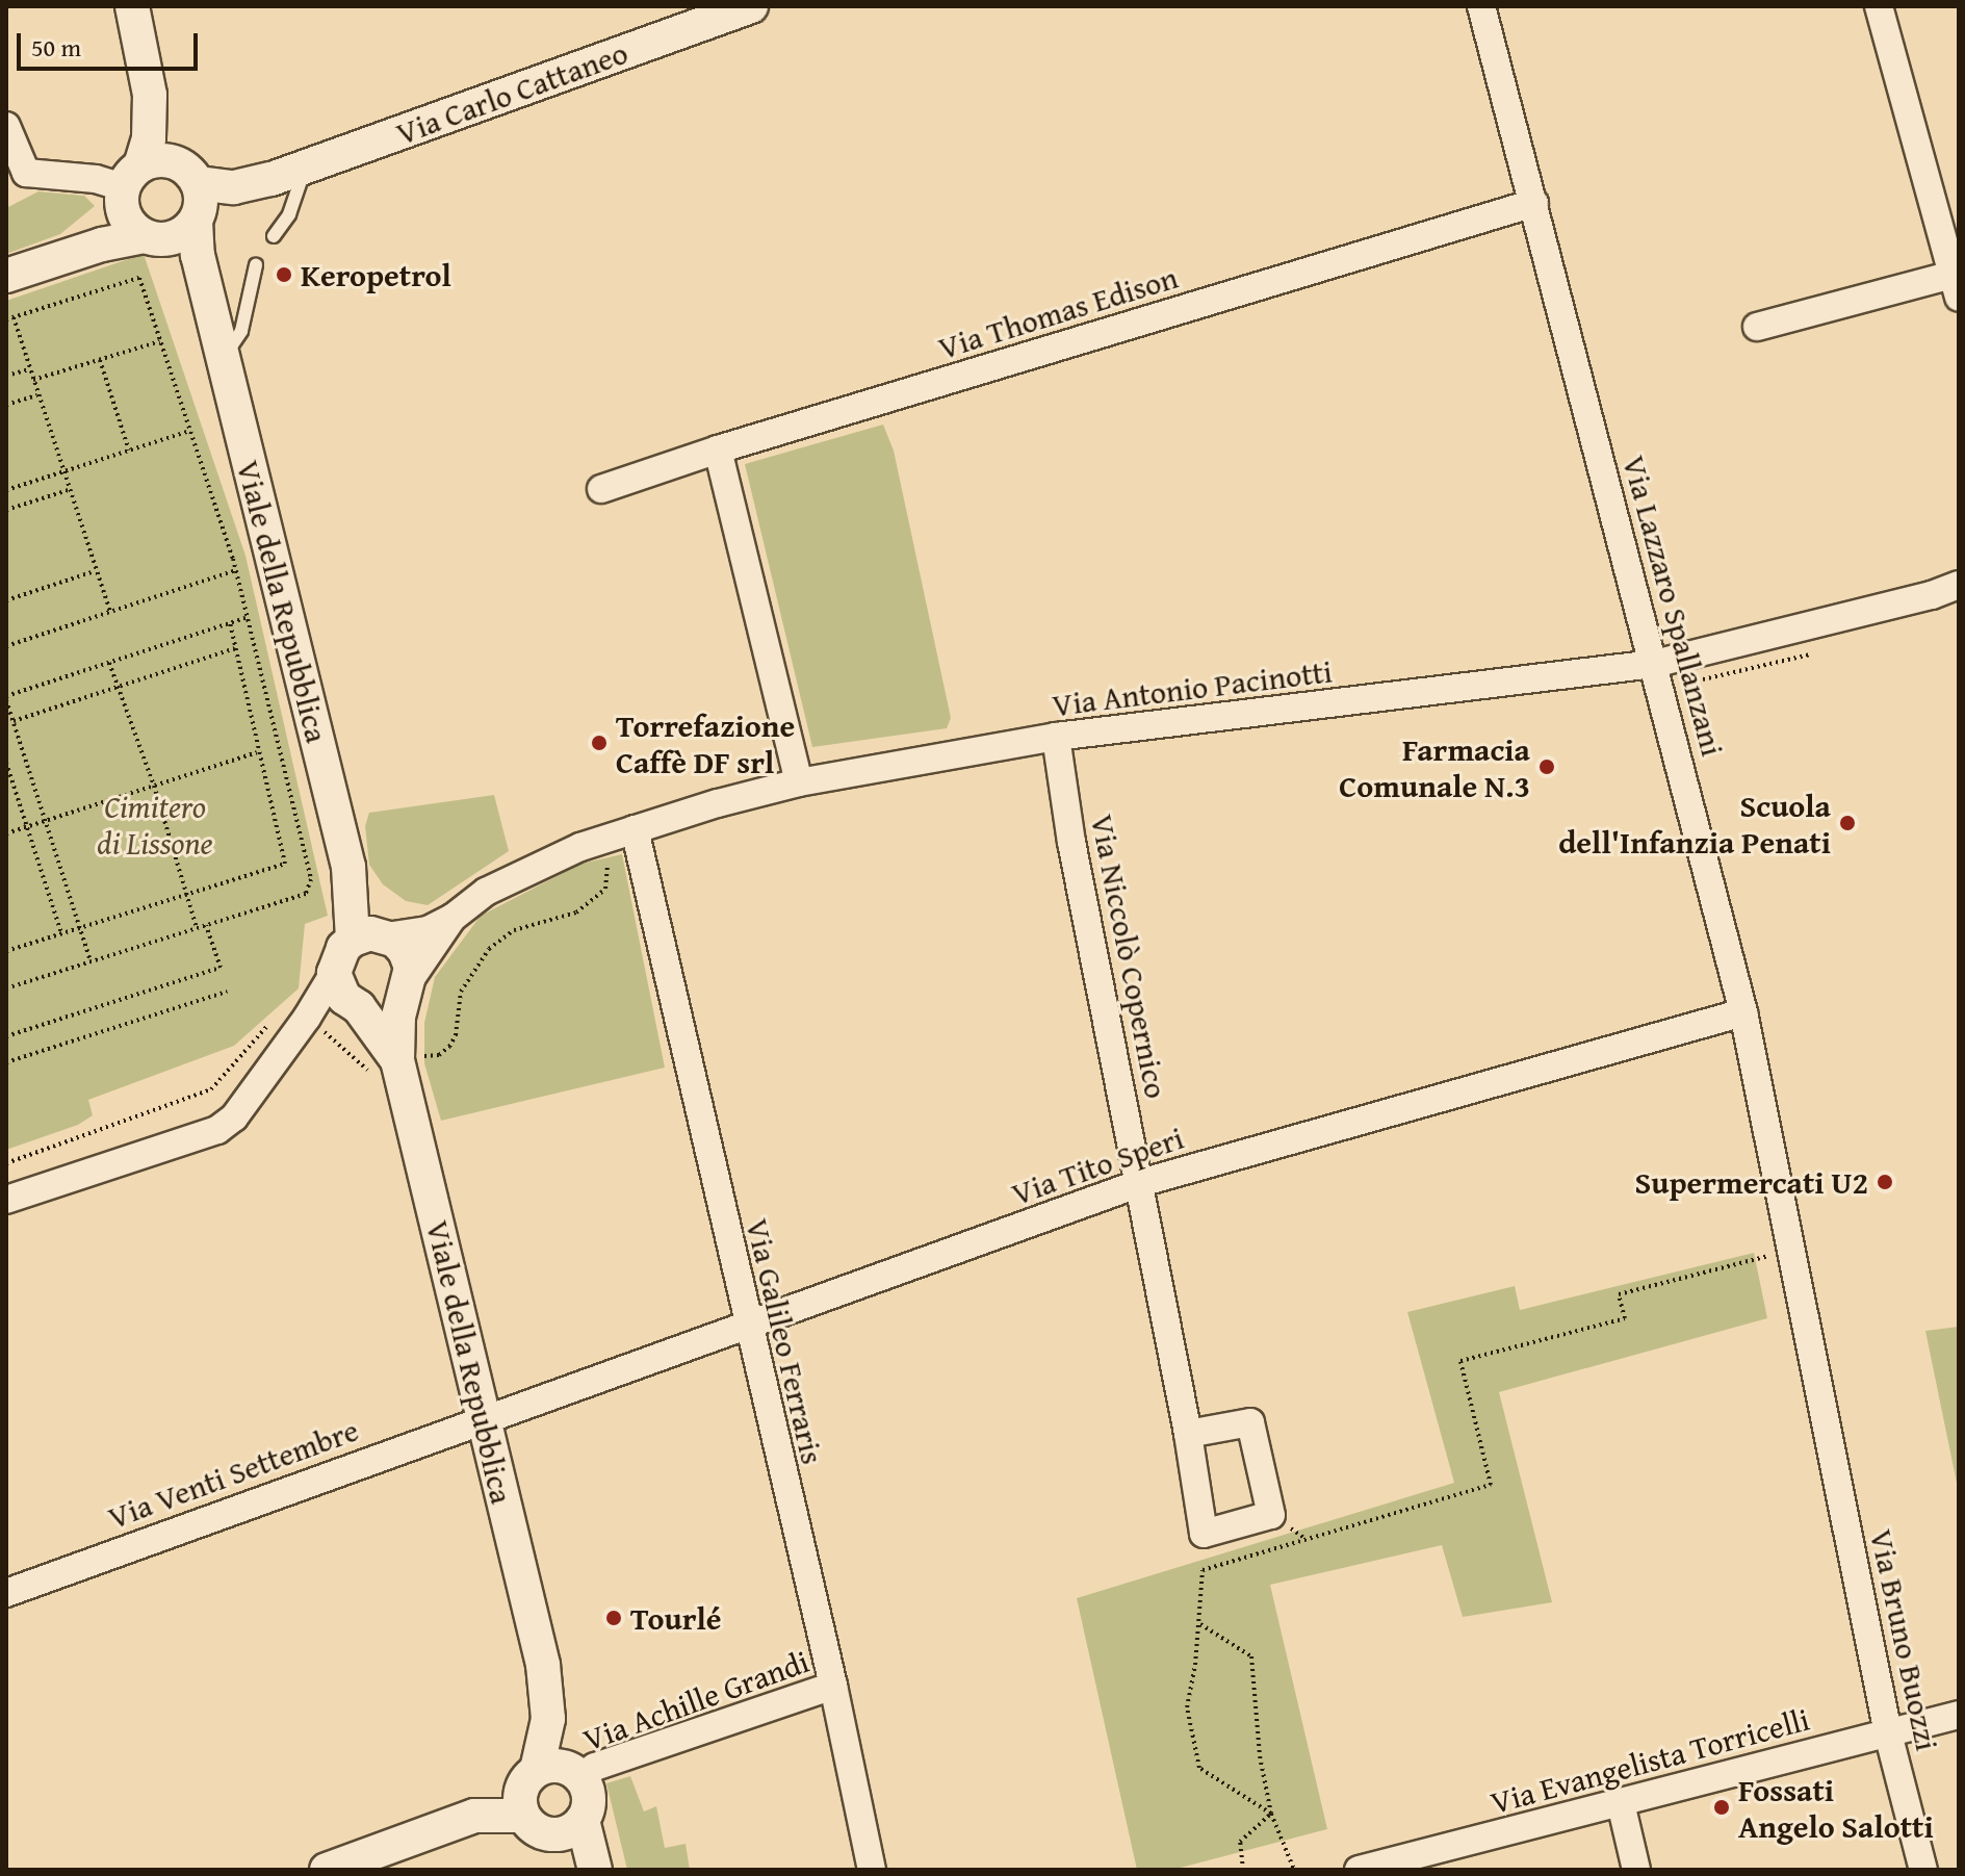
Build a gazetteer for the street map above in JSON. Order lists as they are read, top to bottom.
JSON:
{
  "streets": {
    "street": [
      "Via Carlo Cattaneo",
      "Via Thomas Edison",
      "Viale della Repubblica",
      "Via Lazzaro Spallanzani",
      "Via Antonio Pacinotti",
      "Via Niccolò Copernico",
      "Via Tito Speri",
      "Via Galileo Ferraris",
      "Via Venti Settembre",
      "Via Bruno Buozzi",
      "Via Achille Grandi",
      "Via Evangelista Torricelli"
    ]
  },
  "crossings": [
    ["Via Carlo Cattaneo", "Viale della Repubblica"],
    ["Via Thomas Edison", "Via Lazzaro Spallanzani"],
    ["Viale della Repubblica", "Via Antonio Pacinotti"],
    ["Viale della Repubblica", "Via Tito Speri"],
    ["Viale della Repubblica", "Via Venti Settembre"],
    ["Viale della Repubblica", "Via Achille Grandi"],
    ["Via Lazzaro Spallanzani", "Via Antonio Pacinotti"],
    ["Via Lazzaro Spallanzani", "Via Tito Speri"],
    ["Via Lazzaro Spallanzani", "Via Bruno Buozzi"],
    ["Via Antonio Pacinotti", "Via Niccolò Copernico"],
    ["Via Antonio Pacinotti", "Via Galileo Ferraris"],
    ["Via Niccolò Copernico", "Via Tito Speri"],
    ["Via Tito Speri", "Via Galileo Ferraris"],
    ["Via Tito Speri", "Via Venti Settembre"],
    ["Via Galileo Ferraris", "Via Achille Grandi"],
    ["Via Bruno Buozzi", "Via Evangelista Torricelli"]
  ],
  "parks": ["Cimitero di Lissone"],
  "places": [
    "Keropetrol",
    "Torrefazione Caffè DF srl",
    "Farmacia Comunale N.3",
    "Scuola dell'Infanzia Penati",
    "Supermercati U2",
    "Tourlé",
    "Fossati Angelo Salotti"
  ],
  "scale_bar": "50 m"
}
